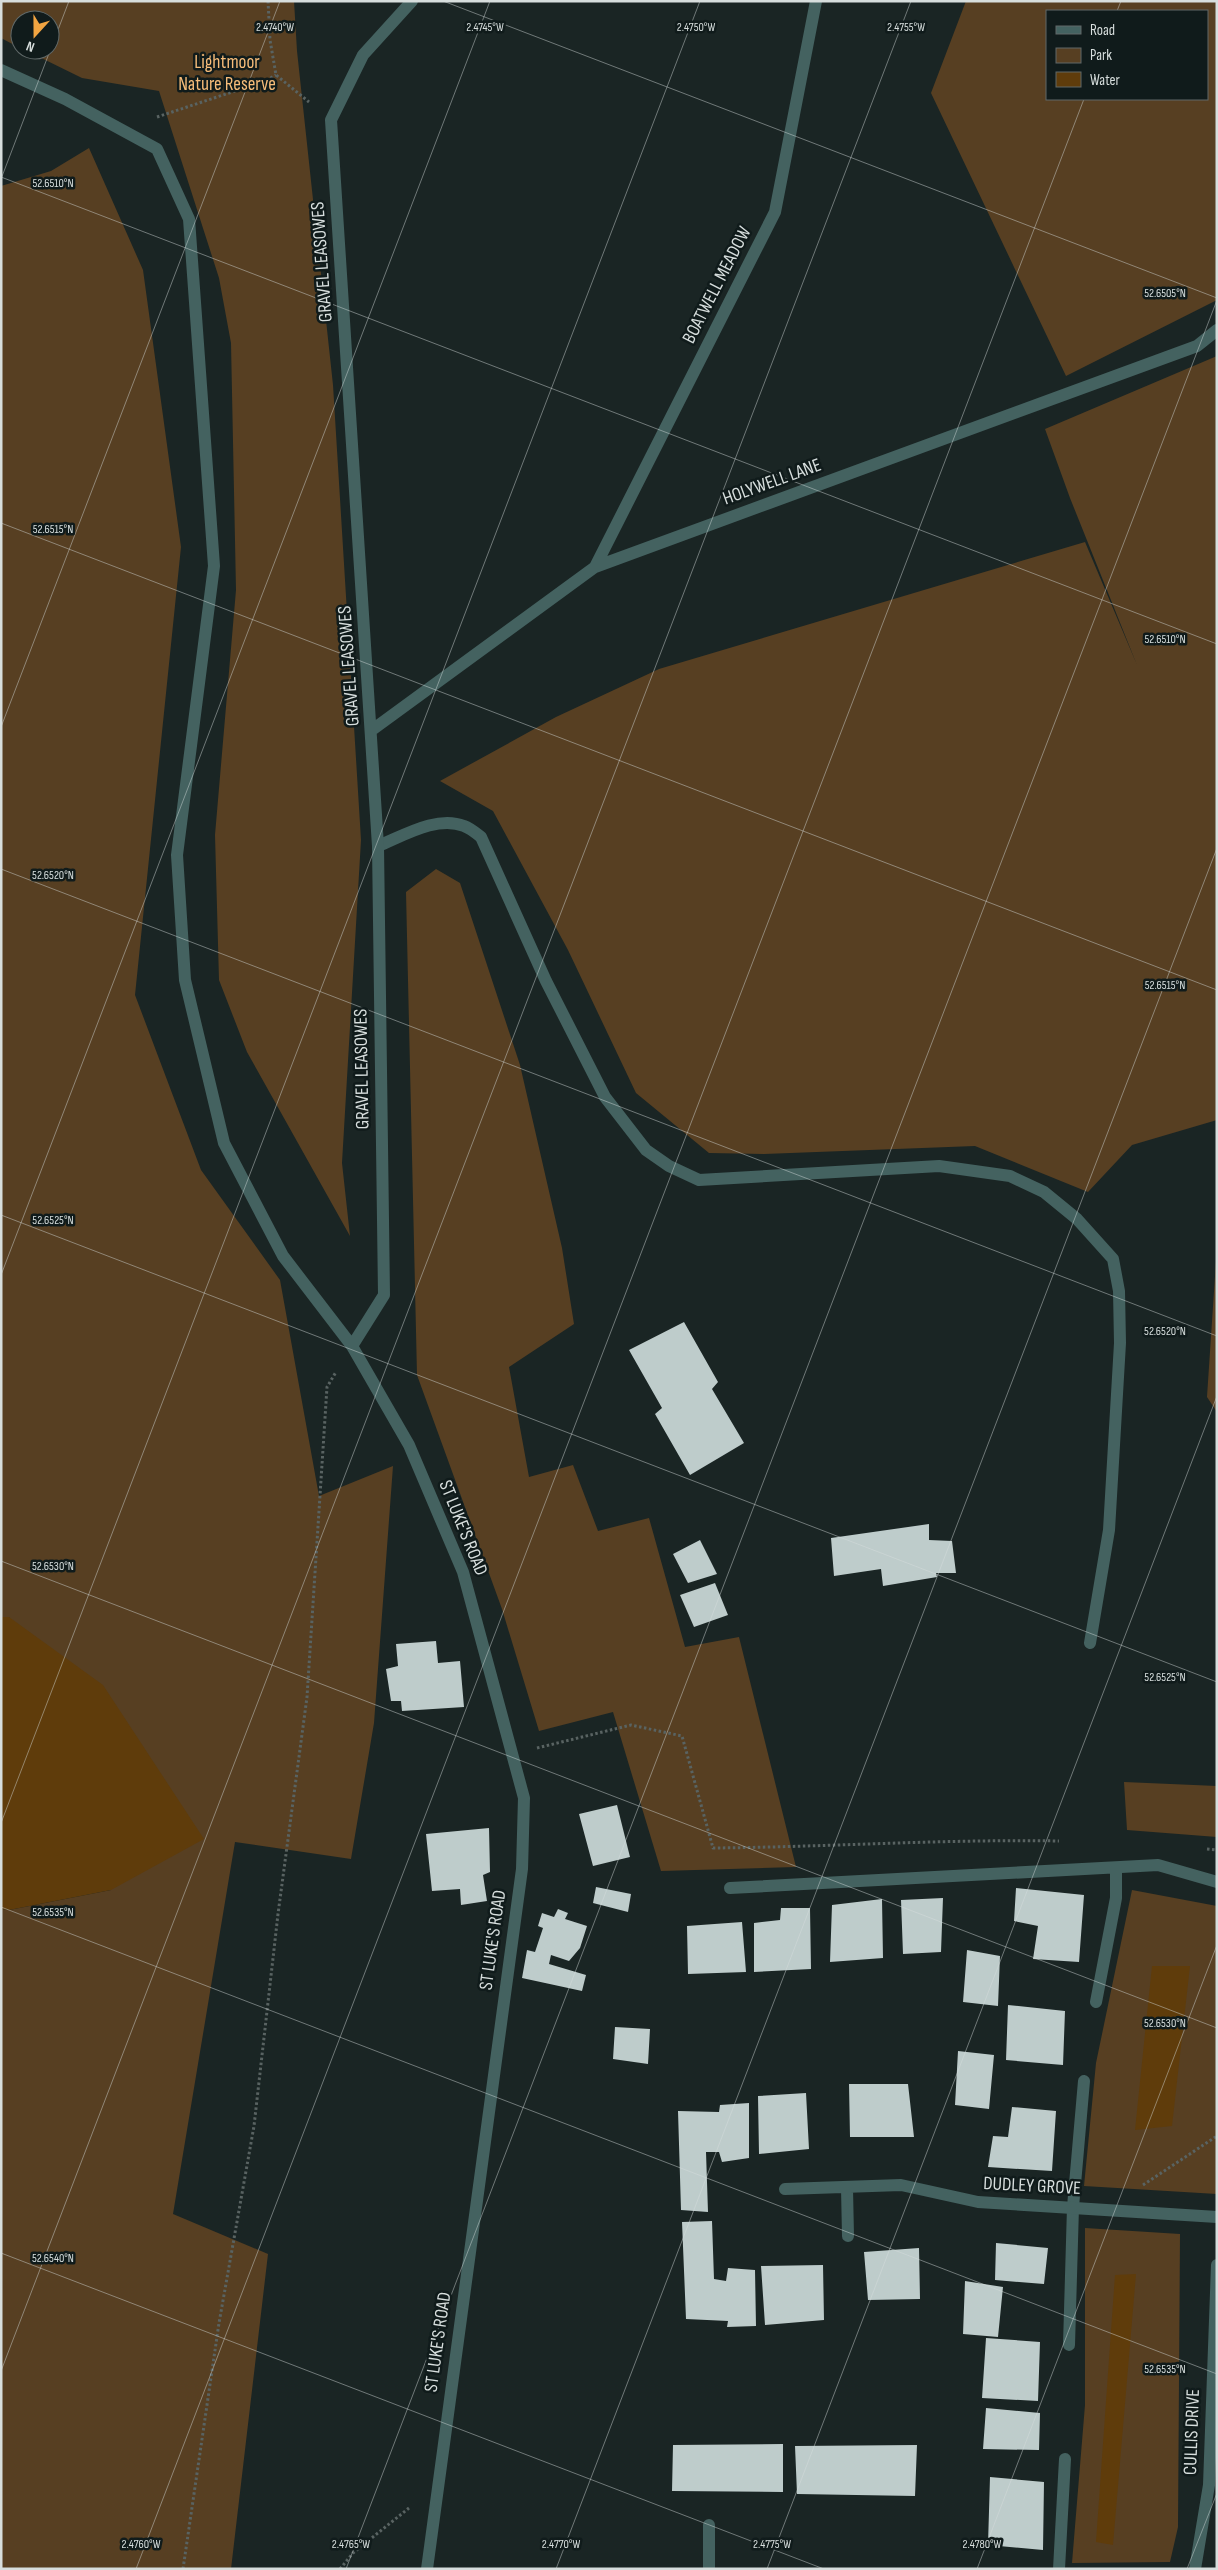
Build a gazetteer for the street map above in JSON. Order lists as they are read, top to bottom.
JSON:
{
  "streets": {
    "street": [
      "GRAVEL LEASOWES",
      "BOATWELL MEADOW",
      "HOLYWELL LANE",
      "ST LUKE'S ROAD",
      "DUDLEY GROVE",
      "CULLIS DRIVE"
    ]
  },
  "crossings": [
    ["GRAVEL LEASOWES", "HOLYWELL LANE"],
    ["GRAVEL LEASOWES", "ST LUKE'S ROAD"],
    ["BOATWELL MEADOW", "HOLYWELL LANE"]
  ],
  "parks": ["Lightmoor Nature Reserve"],
  "legend": ["Road", "Park", "Water"],
  "north": "bottom",
  "coordinates": [
    "2.4745°W",
    "2.4750°W",
    "2.4755°W",
    "2.4740°W",
    "52.6510°N",
    "52.6505°N",
    "52.6515°N",
    "52.6520°N",
    "52.6525°N",
    "52.6530°N",
    "52.6535°N",
    "52.6540°N",
    "2.4760°W",
    "2.4765°W",
    "2.4770°W",
    "2.4775°W",
    "2.4780°W"
  ]
}
